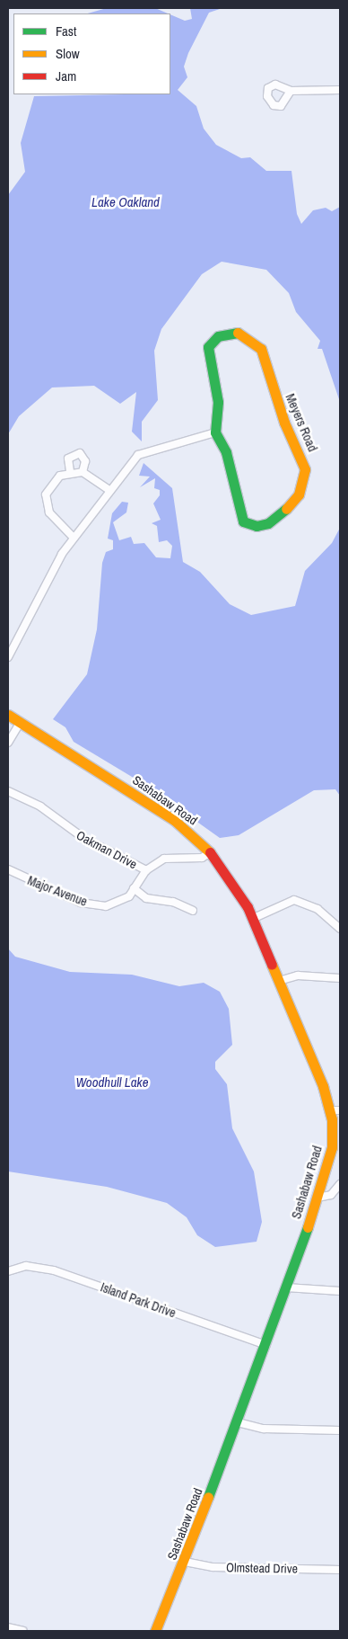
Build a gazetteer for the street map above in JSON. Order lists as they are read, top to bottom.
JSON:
{
  "streets": {
    "street": [
      "Meyers Road",
      "Sashabaw Road",
      "Oakman Drive",
      "Major Avenue",
      "Island Park Drive",
      "Olmstead Drive"
    ]
  },
  "crossings": [
    ["Sashabaw Road", "Oakman Drive"],
    ["Sashabaw Road", "Island Park Drive"],
    ["Sashabaw Road", "Olmstead Drive"],
    ["Oakman Drive", "Major Avenue"]
  ],
  "water": ["Lake Oakland", "Woodhull Lake"],
  "legend": ["Fast", "Slow", "Jam"]
}
